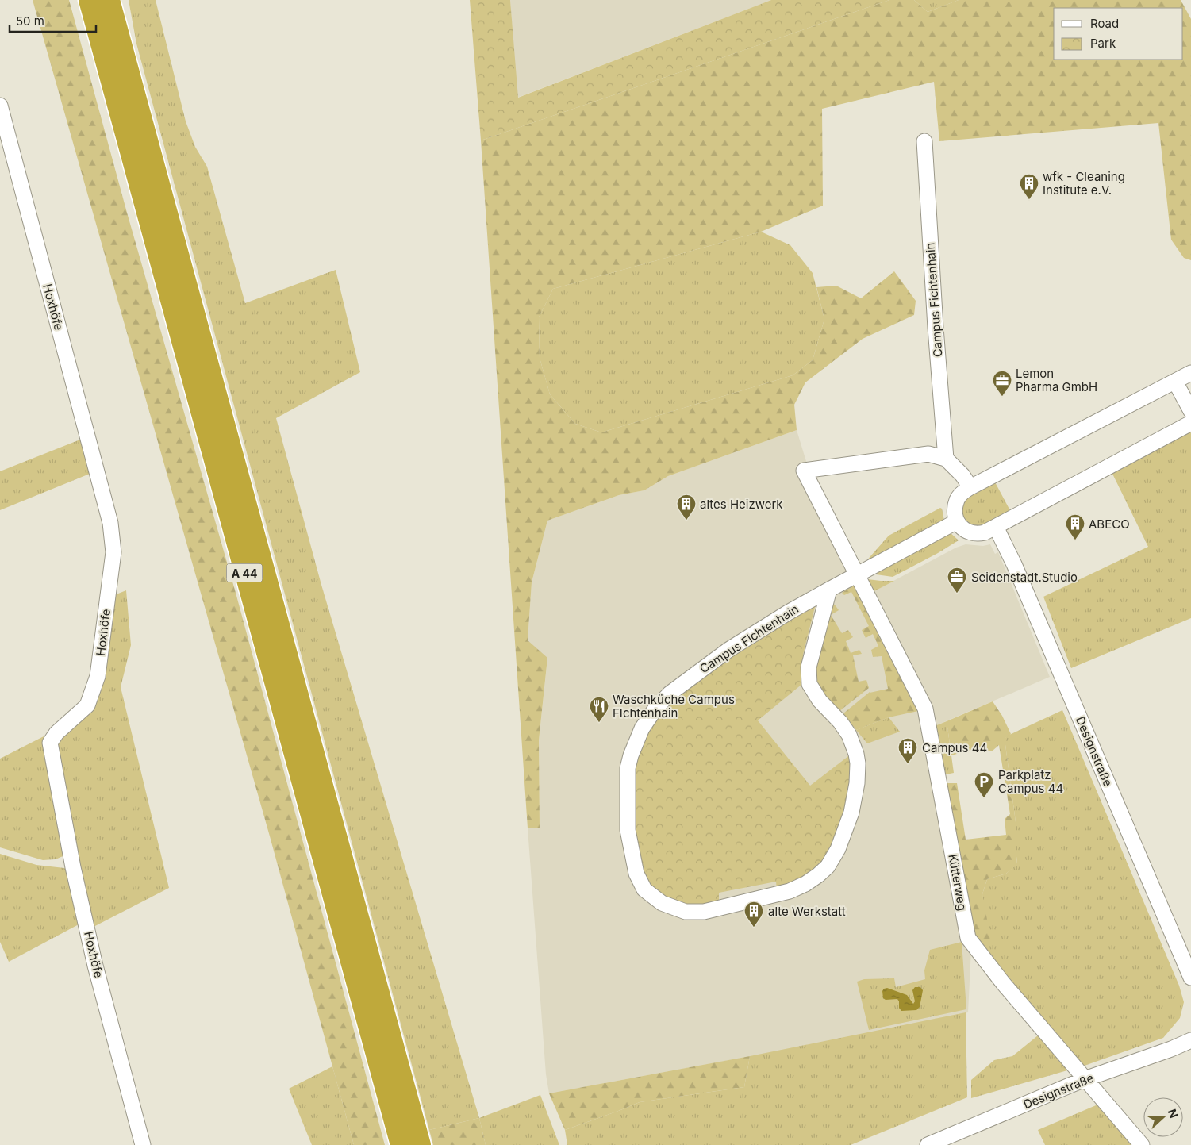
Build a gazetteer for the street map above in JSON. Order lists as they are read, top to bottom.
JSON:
{
  "streets": {
    "highway": ["A 44"],
    "street": [
      "Campus Fichtenhain",
      "Hoxhöfe",
      "Designstraße",
      "Kütterweg"
    ]
  },
  "crossings": [
    ["Campus Fichtenhain", "Kütterweg"],
    ["Designstraße", "Kütterweg"]
  ],
  "places": {
    "building": [
      "wfk - Cleaning Institute e.V.",
      "altes Heizwerk",
      "ABECO",
      "Campus 44",
      "alte Werkstatt"
    ],
    "office": ["Lemon Pharma GmbH", "Seidenstadt.Studio"],
    "restaurant": ["Waschküche Campus FIchtenhain"],
    "parking": ["Parkplatz Campus 44"]
  },
  "legend": ["Road", "Park"],
  "scale_bar": "50 m",
  "north": "right"
}
